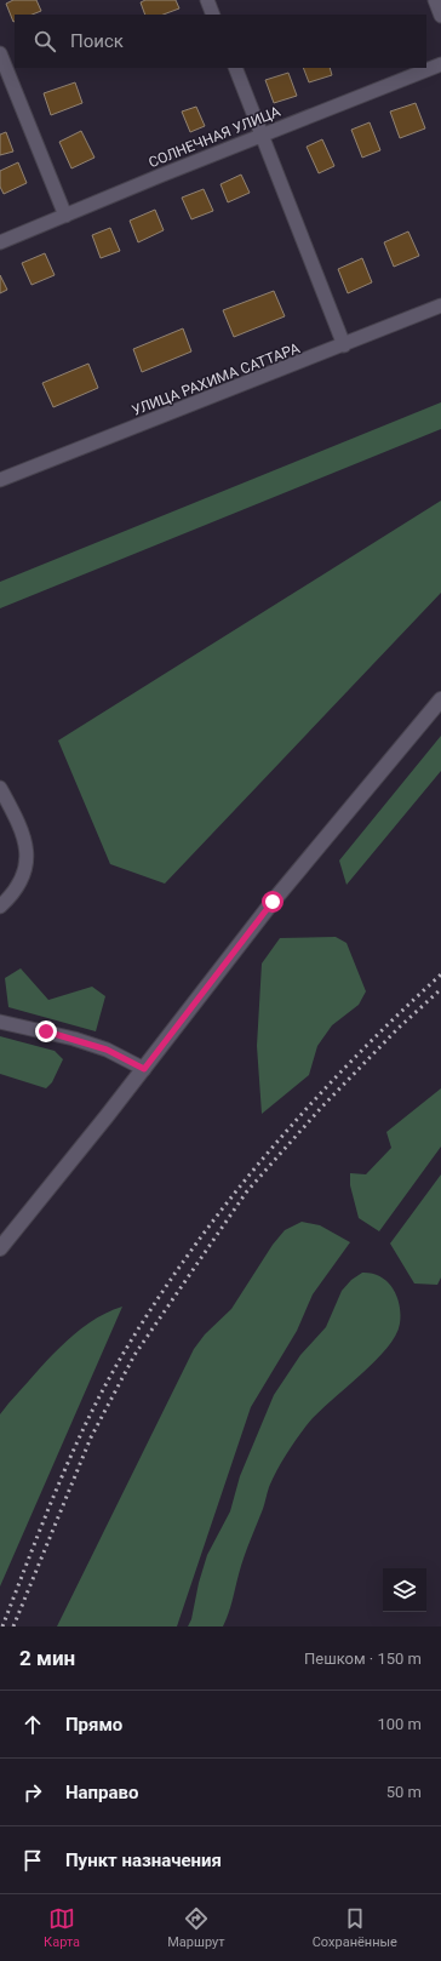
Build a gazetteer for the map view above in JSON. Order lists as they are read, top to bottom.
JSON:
{
  "streets": {
    "street": ["СОЛНЕЧНАЯ УЛИЦА", "УЛИЦА РАХИМА САТТАРА"]
  },
  "page": {
    "search": "Поиск",
    "heading": ["2 мин", "Пешком · 150 m"],
    "list": [
      ["Прямо", "100 m"],
      ["Направо", "50 m"],
      "Пункт назначения"
    ],
    "nav": ["Карта", "Маршрут", "Сохранённые"]
  }
}
